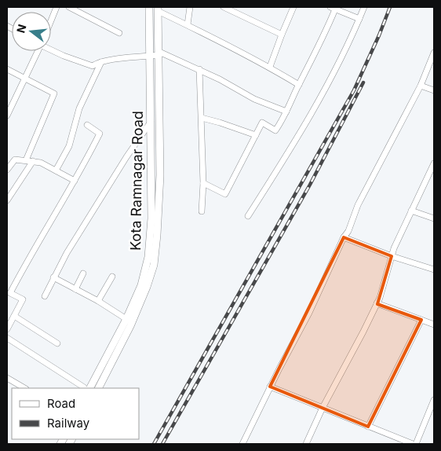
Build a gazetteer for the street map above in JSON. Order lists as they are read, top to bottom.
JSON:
{
  "streets": {
    "street": ["Kota Ramnagar Road"]
  },
  "legend": ["Road", "Railway"],
  "north": "left"
}
